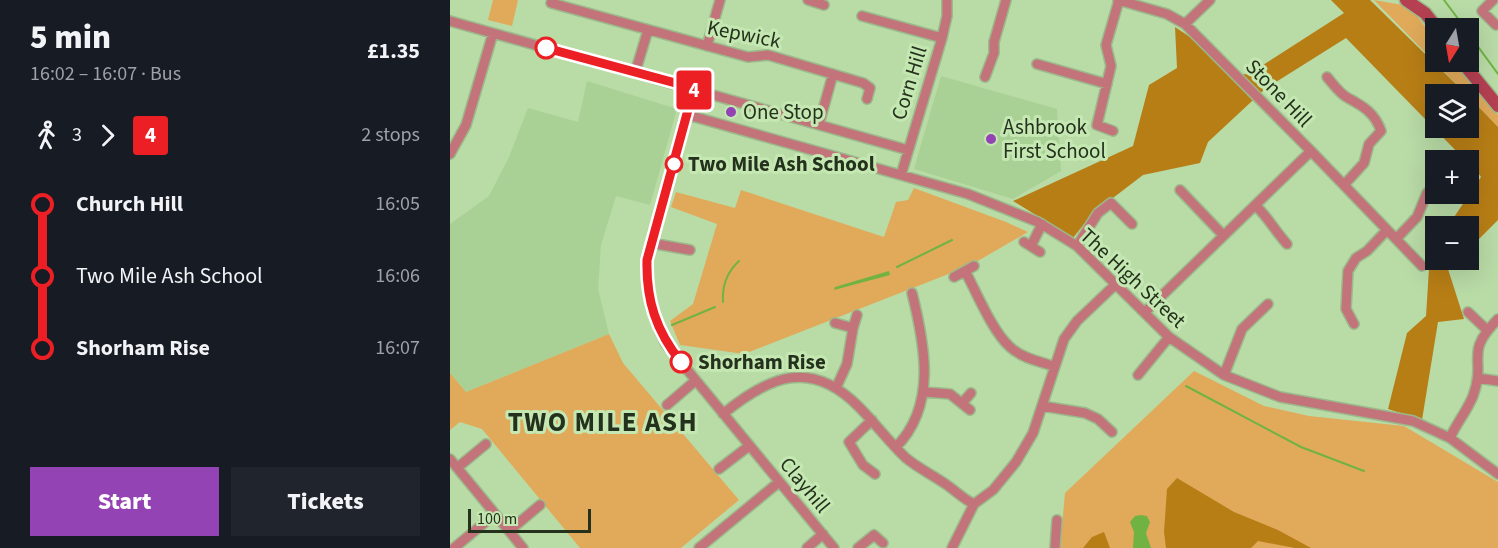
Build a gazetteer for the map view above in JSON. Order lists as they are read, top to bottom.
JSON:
{
  "streets": {
    "street": [
      "Kepwick",
      "Corn Hill",
      "Stone Hill",
      "The High Street",
      "Clayhill"
    ]
  },
  "crossings": [
    ["Corn Hill", "The High Street"],
    ["Stone Hill", "The High Street"],
    ["The High Street", "Clayhill"]
  ],
  "districts": ["TWO MILE ASH"],
  "places": [
    "One Stop",
    "Ashbrook First School",
    "Two Mile Ash School",
    "Shorham Rise"
  ],
  "lines": ["bus line 4"],
  "scale_bar": "100 m",
  "north": "bottom",
  "page": {
    "heading": ["5 min", "16:02 – 16:07 · Bus", "£1.35"],
    "on_map": "4",
    "map_buttons": ["+", "−"],
    "legs": ["3", "4", "2 stops"],
    "list": [
      {
        "name": "Church Hill",
        "value": "16:05"
      },
      {
        "name": "Two Mile Ash School",
        "value": "16:06"
      },
      {
        "name": "Shorham Rise",
        "value": "16:07"
      }
    ],
    "buttons": ["Start", "Tickets"],
    "scale": "100 m"
  }
}
